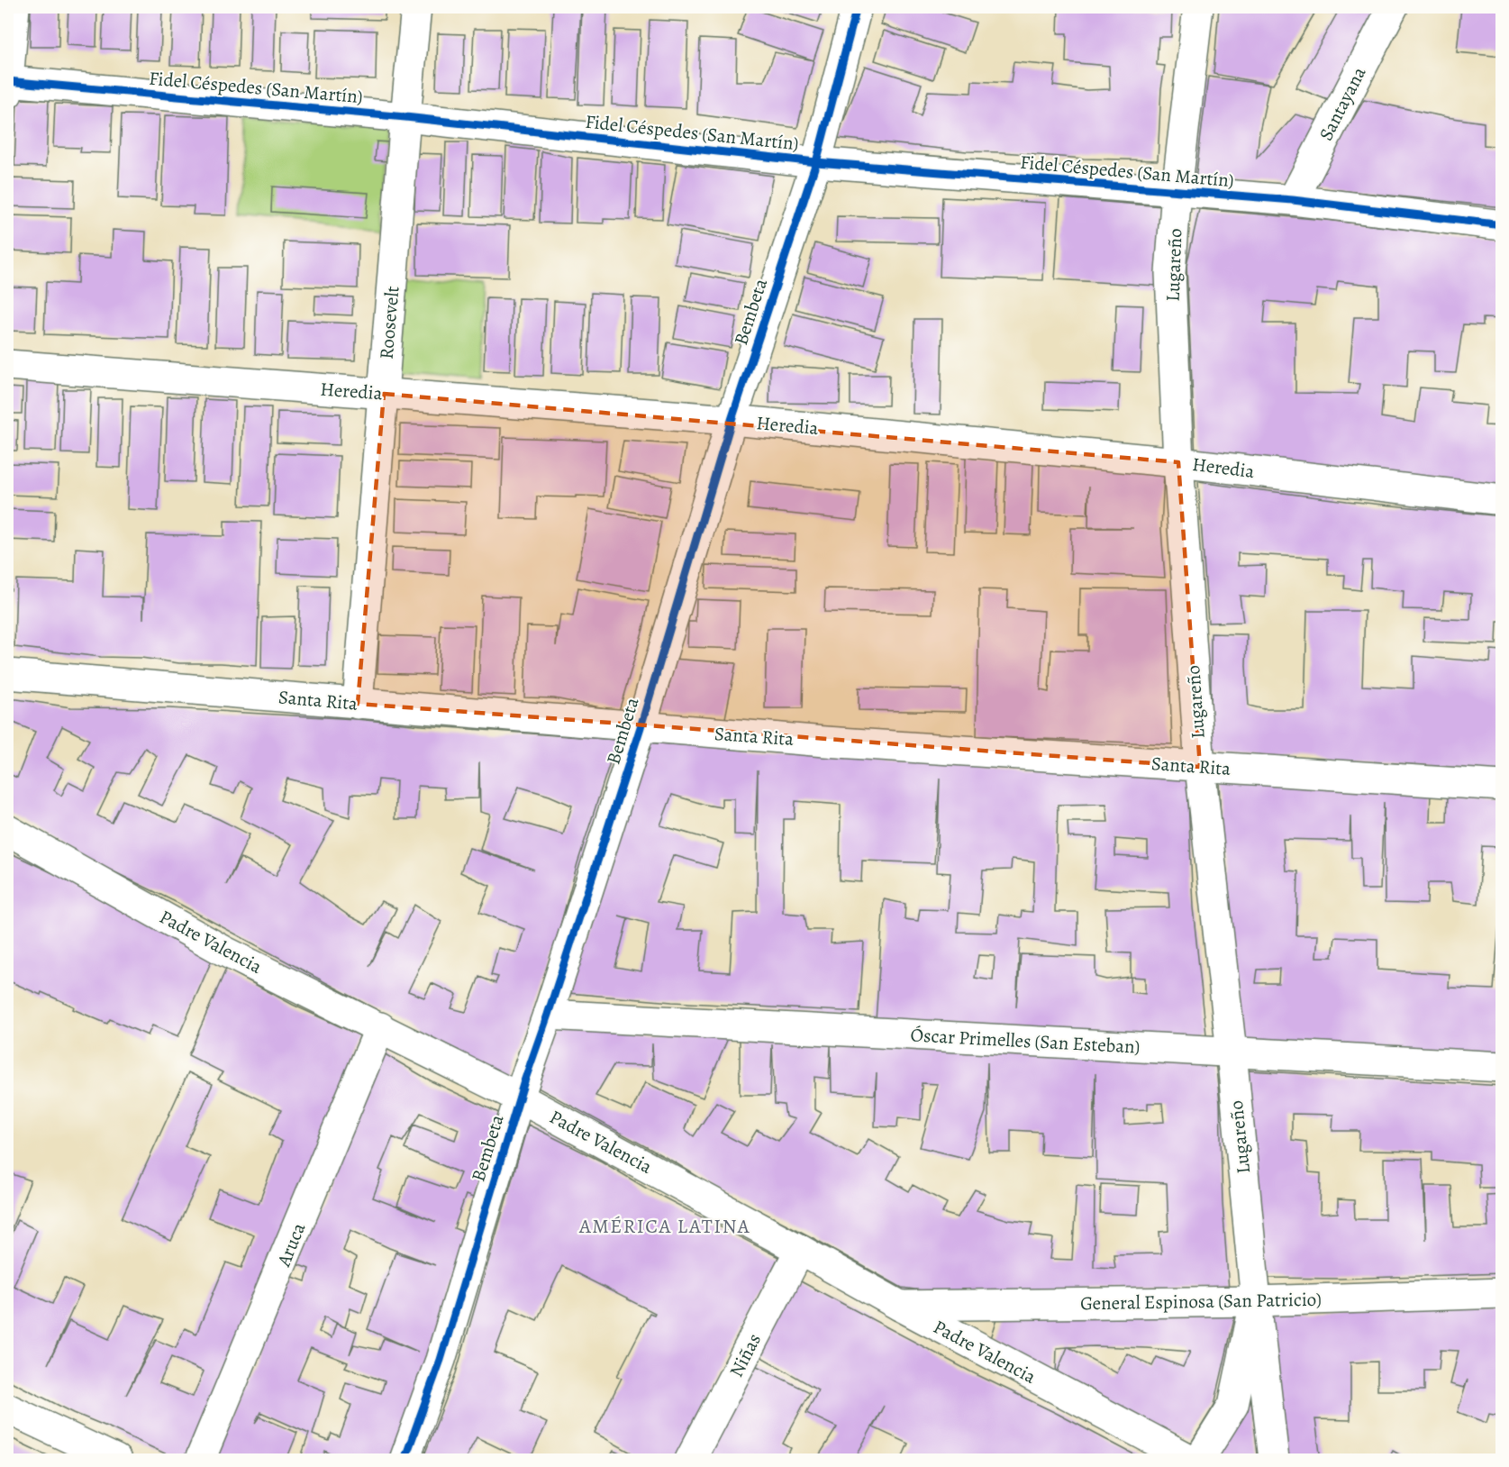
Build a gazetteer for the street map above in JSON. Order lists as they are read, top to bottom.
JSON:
{
  "streets": {
    "street": [
      "Fidel Céspedes (San Martín)",
      "Santayana",
      "Lugareño",
      "Bembeta",
      "Roosevelt",
      "Heredia",
      "Santa Rita",
      "Padre Valencia",
      "Óscar Primelles (San Esteban)",
      "Aruca",
      "General Espinosa (San Patricio)",
      "Niñas"
    ]
  },
  "crossings": [
    ["Fidel Céspedes (San Martín)", "Santayana"],
    ["Fidel Céspedes (San Martín)", "Lugareño"],
    ["Fidel Céspedes (San Martín)", "Bembeta"],
    ["Fidel Céspedes (San Martín)", "Roosevelt"],
    ["Lugareño", "Heredia"],
    ["Lugareño", "Santa Rita"],
    ["Lugareño", "Óscar Primelles (San Esteban)"],
    ["Lugareño", "General Espinosa (San Patricio)"],
    ["Bembeta", "Heredia"],
    ["Bembeta", "Santa Rita"],
    ["Bembeta", "Padre Valencia"],
    ["Bembeta", "Óscar Primelles (San Esteban)"],
    ["Roosevelt", "Heredia"],
    ["Roosevelt", "Santa Rita"],
    ["Padre Valencia", "Aruca"],
    ["Padre Valencia", "General Espinosa (San Patricio)"],
    ["Padre Valencia", "Niñas"]
  ],
  "districts": ["AMÉRICA LATINA"]
}
